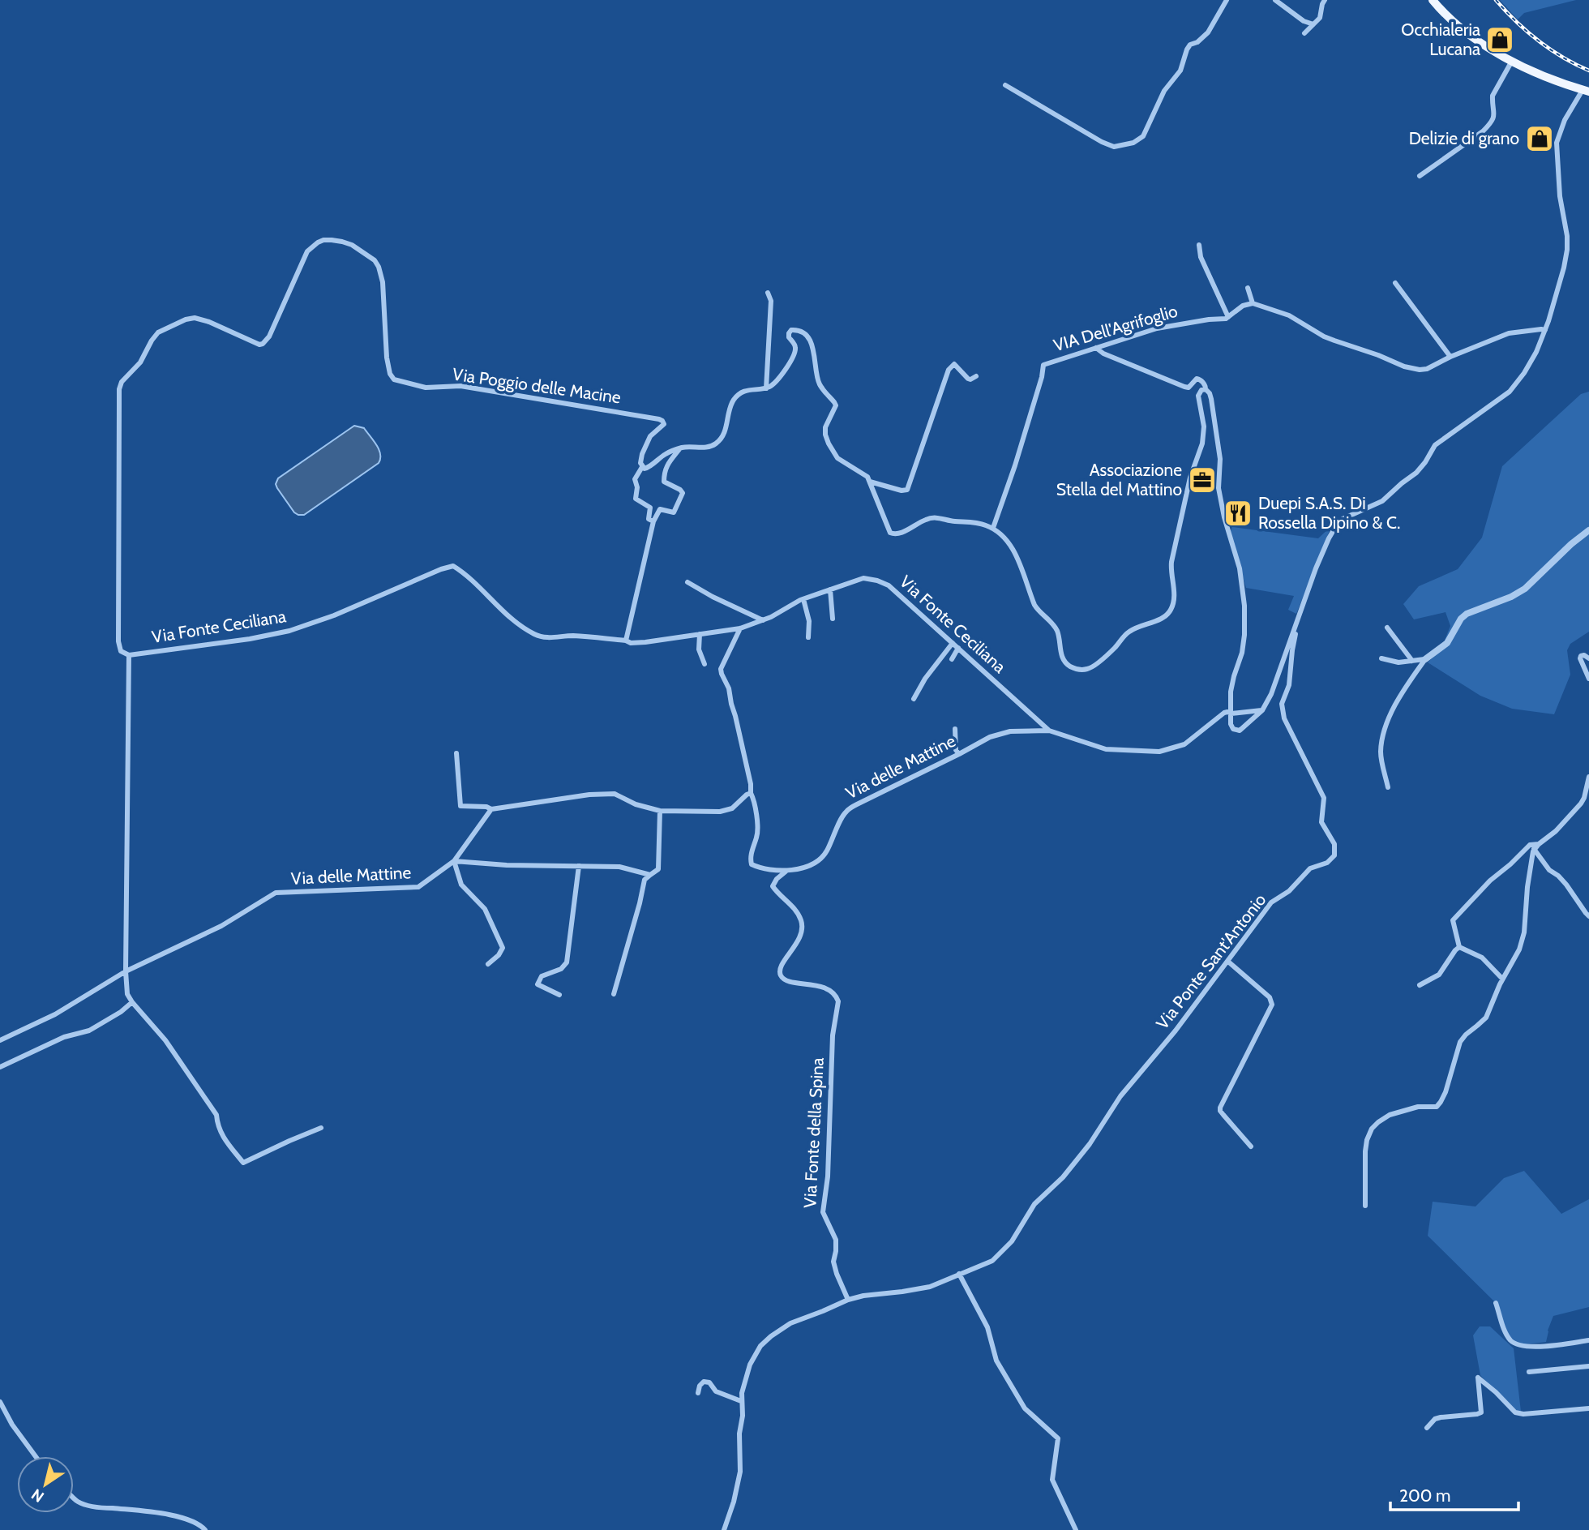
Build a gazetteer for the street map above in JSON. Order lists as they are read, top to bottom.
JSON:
{
  "streets": {
    "street": [
      "VIA Dell'Agrifoglio",
      "Via Poggio delle Macine",
      "Via Fonte Ceciliana",
      "Via delle Mattine",
      "Via Ponte Sant'Antonio",
      "Via Fonte della Spina"
    ]
  },
  "crossings": [
    ["Via Poggio delle Macine", "Via Fonte Ceciliana"],
    ["Via Fonte Ceciliana", "Via delle Mattine"],
    ["Via delle Mattine", "Via Fonte della Spina"],
    ["Via Ponte Sant'Antonio", "Via Fonte della Spina"]
  ],
  "places": {
    "shop": ["Occhialeria Lucana", "Delizie di grano"],
    "office": ["Associazione Stella del Mattino"],
    "restaurant": ["Duepi S.A.S. Di Rossella Dipino & C."]
  },
  "scale_bar": "200 m",
  "north": "bottom left"
}
